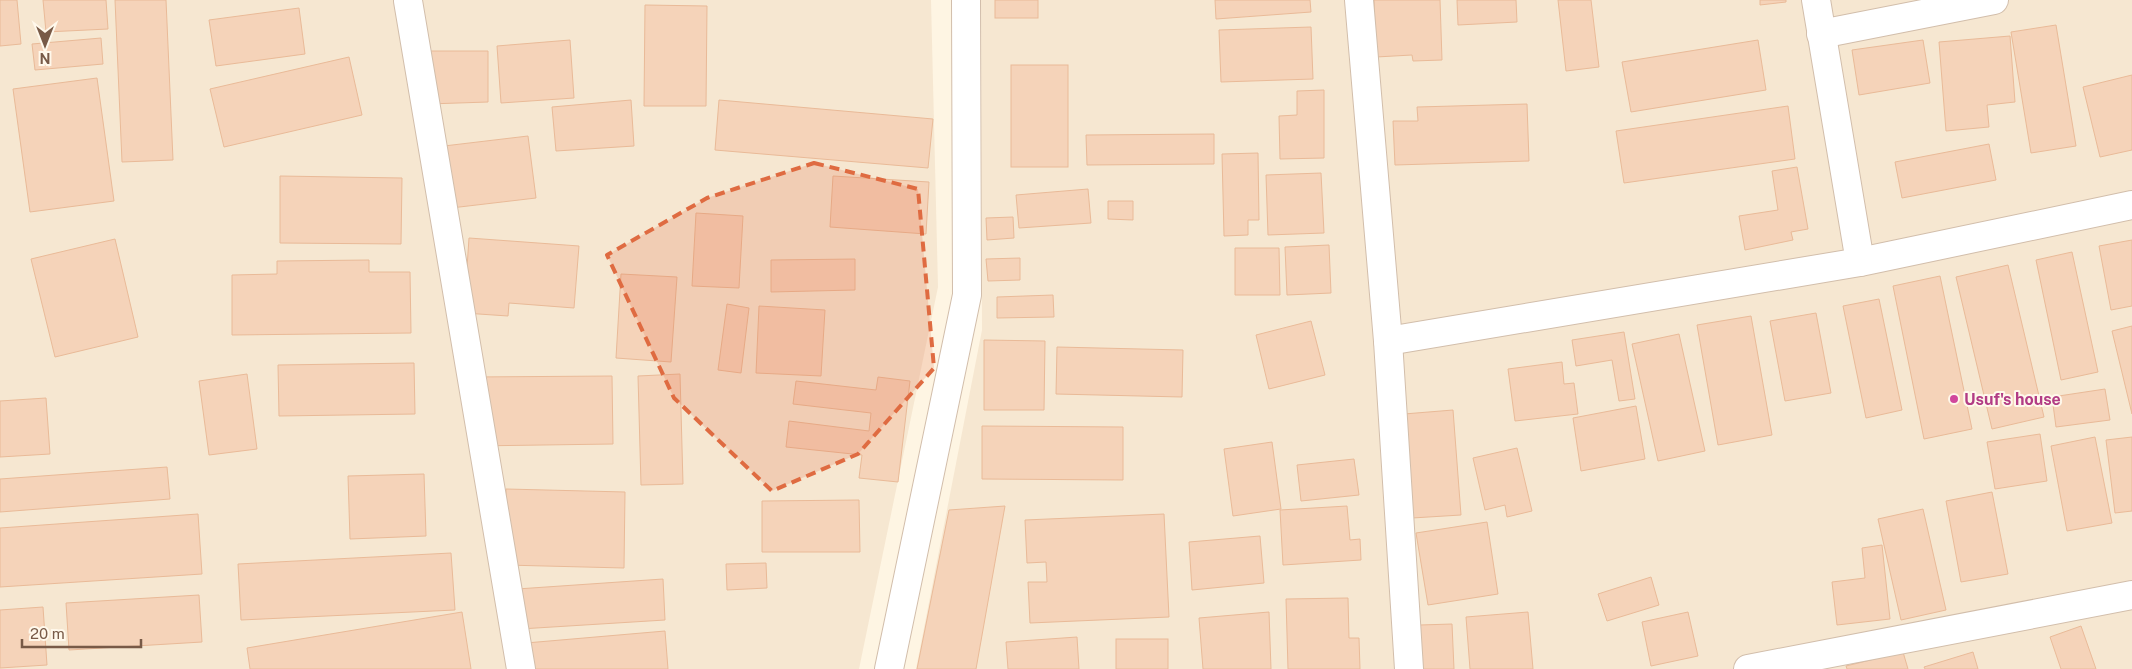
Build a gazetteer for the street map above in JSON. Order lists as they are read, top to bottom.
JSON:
{
  "places": ["Usuf's house"],
  "scale_bar": "20 m",
  "north": "bottom"
}
